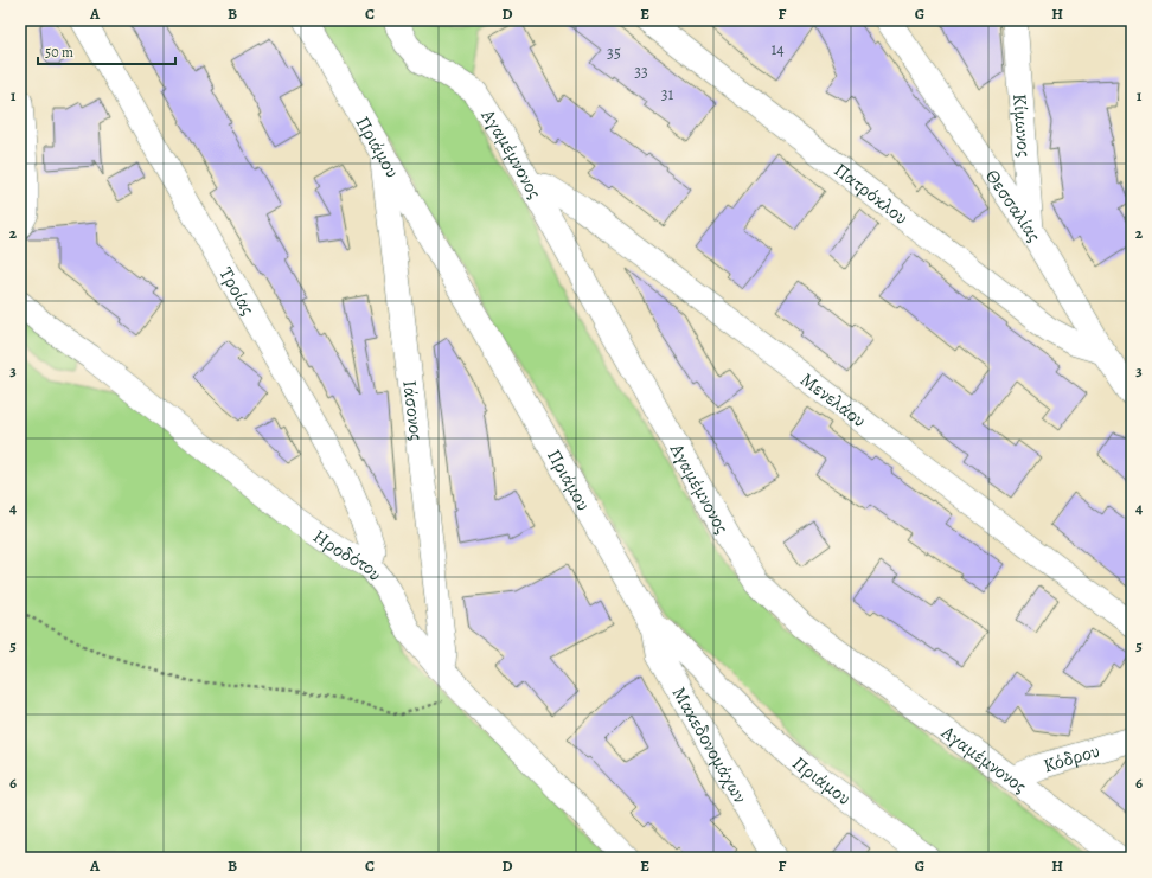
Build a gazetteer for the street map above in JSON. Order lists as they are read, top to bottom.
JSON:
{
  "streets": {
    "street": [
      "Κίμωνος",
      "Πριάμου",
      "Αγαμέμνονος",
      "Πατρόκλου",
      "Θεσσαλίας",
      "Τροίας",
      "Μενελάου",
      "Ιάσονος",
      "Ηροδότου",
      "Μακεδονομάχων",
      "Κόδρου"
    ]
  },
  "crossings": [
    ["Κίμωνος", "Θεσσαλίας"],
    ["Πριάμου", "Ιάσονος"],
    ["Πριάμου", "Μακεδονομάχων"],
    ["Αγαμέμνονος", "Μενελάου"],
    ["Αγαμέμνονος", "Κόδρου"],
    ["Πατρόκλου", "Θεσσαλίας"],
    ["Τροίας", "Ηροδότου"],
    ["Ιάσονος", "Ηροδότου"]
  ],
  "house_numbers": [
    "14",
    "35",
    "33",
    "31"
  ],
  "scale_bar": "50 m",
  "grid": {
    "columns": [
      "A",
      "B",
      "C",
      "D",
      "E",
      "F",
      "G",
      "H"
    ],
    "rows": [
      "1",
      "2",
      "3",
      "4",
      "5",
      "6"
    ]
  }
}
